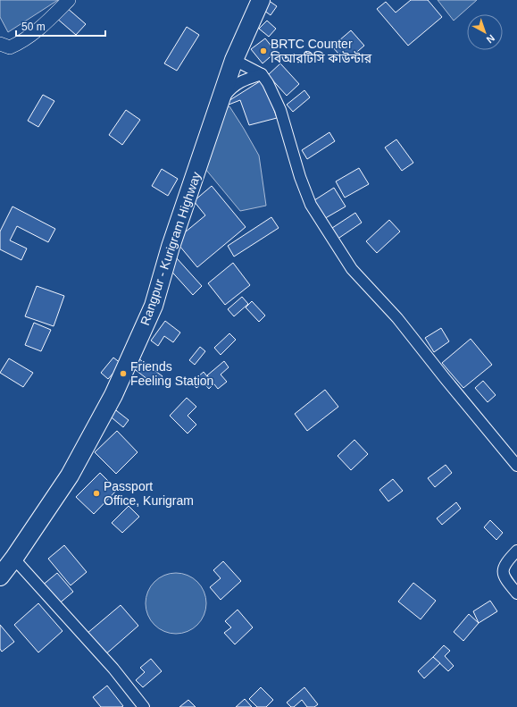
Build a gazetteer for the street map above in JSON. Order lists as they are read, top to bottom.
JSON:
{
  "streets": {
    "highway": ["Rangpur - Kurigram Highway"]
  },
  "places": ["BRTC Counter বিআরটিসি কাউন্টার", "Friends Feeling Station", "Passport Office, Kurigram"],
  "scale_bar": "50 m",
  "north": "bottom right"
}
